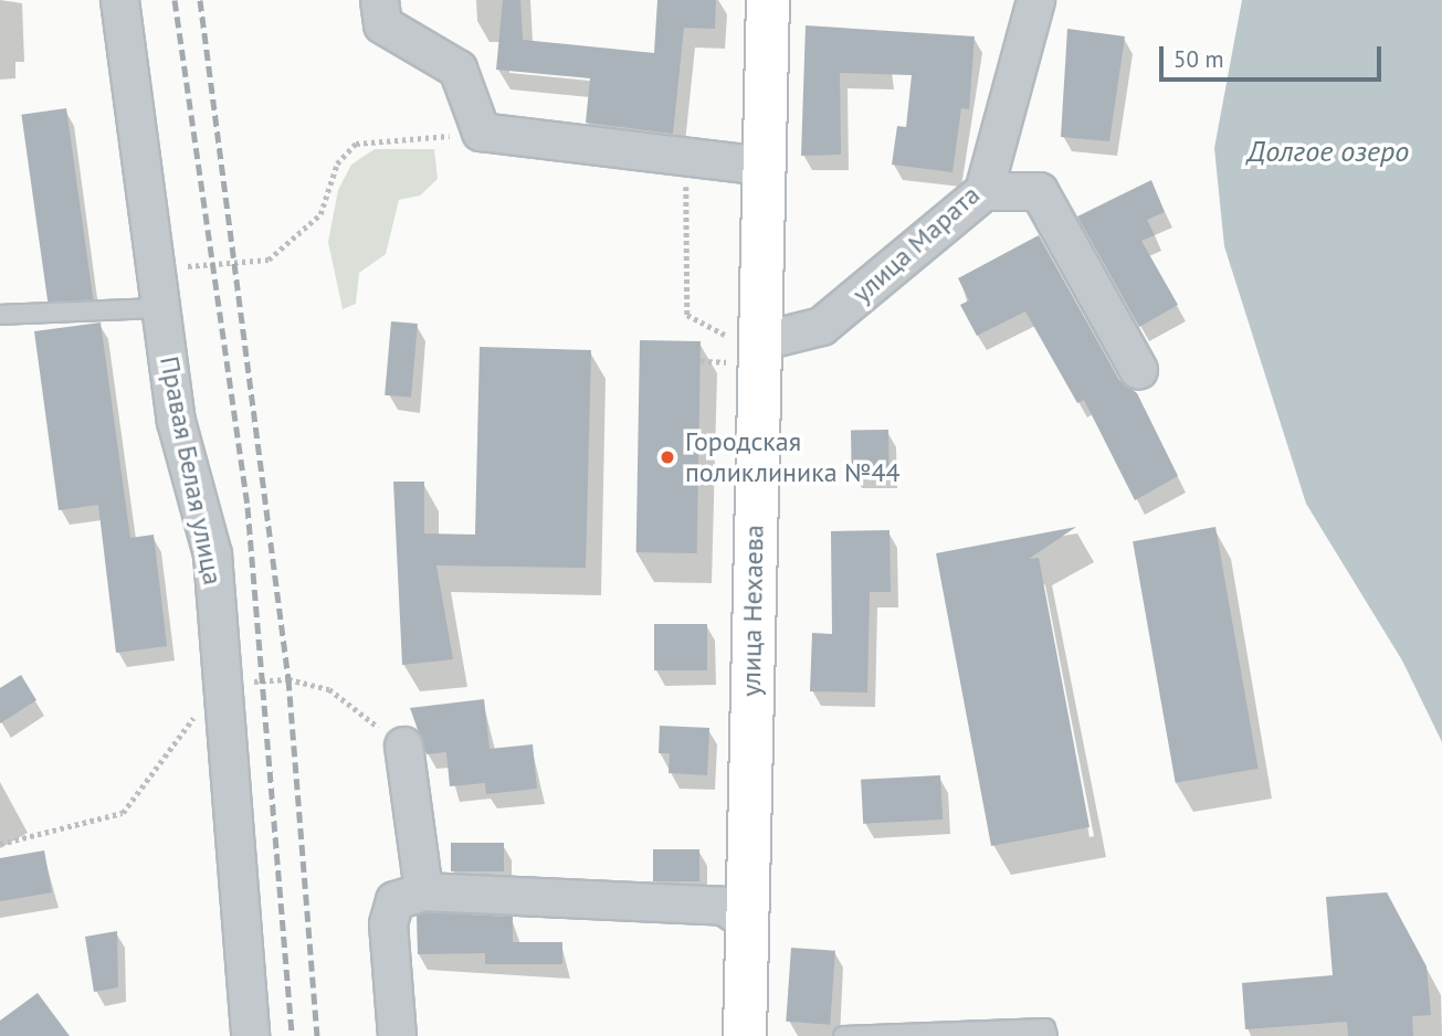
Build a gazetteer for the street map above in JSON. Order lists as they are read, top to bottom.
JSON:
{
  "streets": {
    "street": ["улица Марата", "Правая Белая улица", "улица Нехаева"]
  },
  "crossings": [
    ["улица Марата", "улица Нехаева"]
  ],
  "water": ["Долгое озеро"],
  "places": ["Городская поликлиника №44"],
  "scale_bar": "50 m"
}
